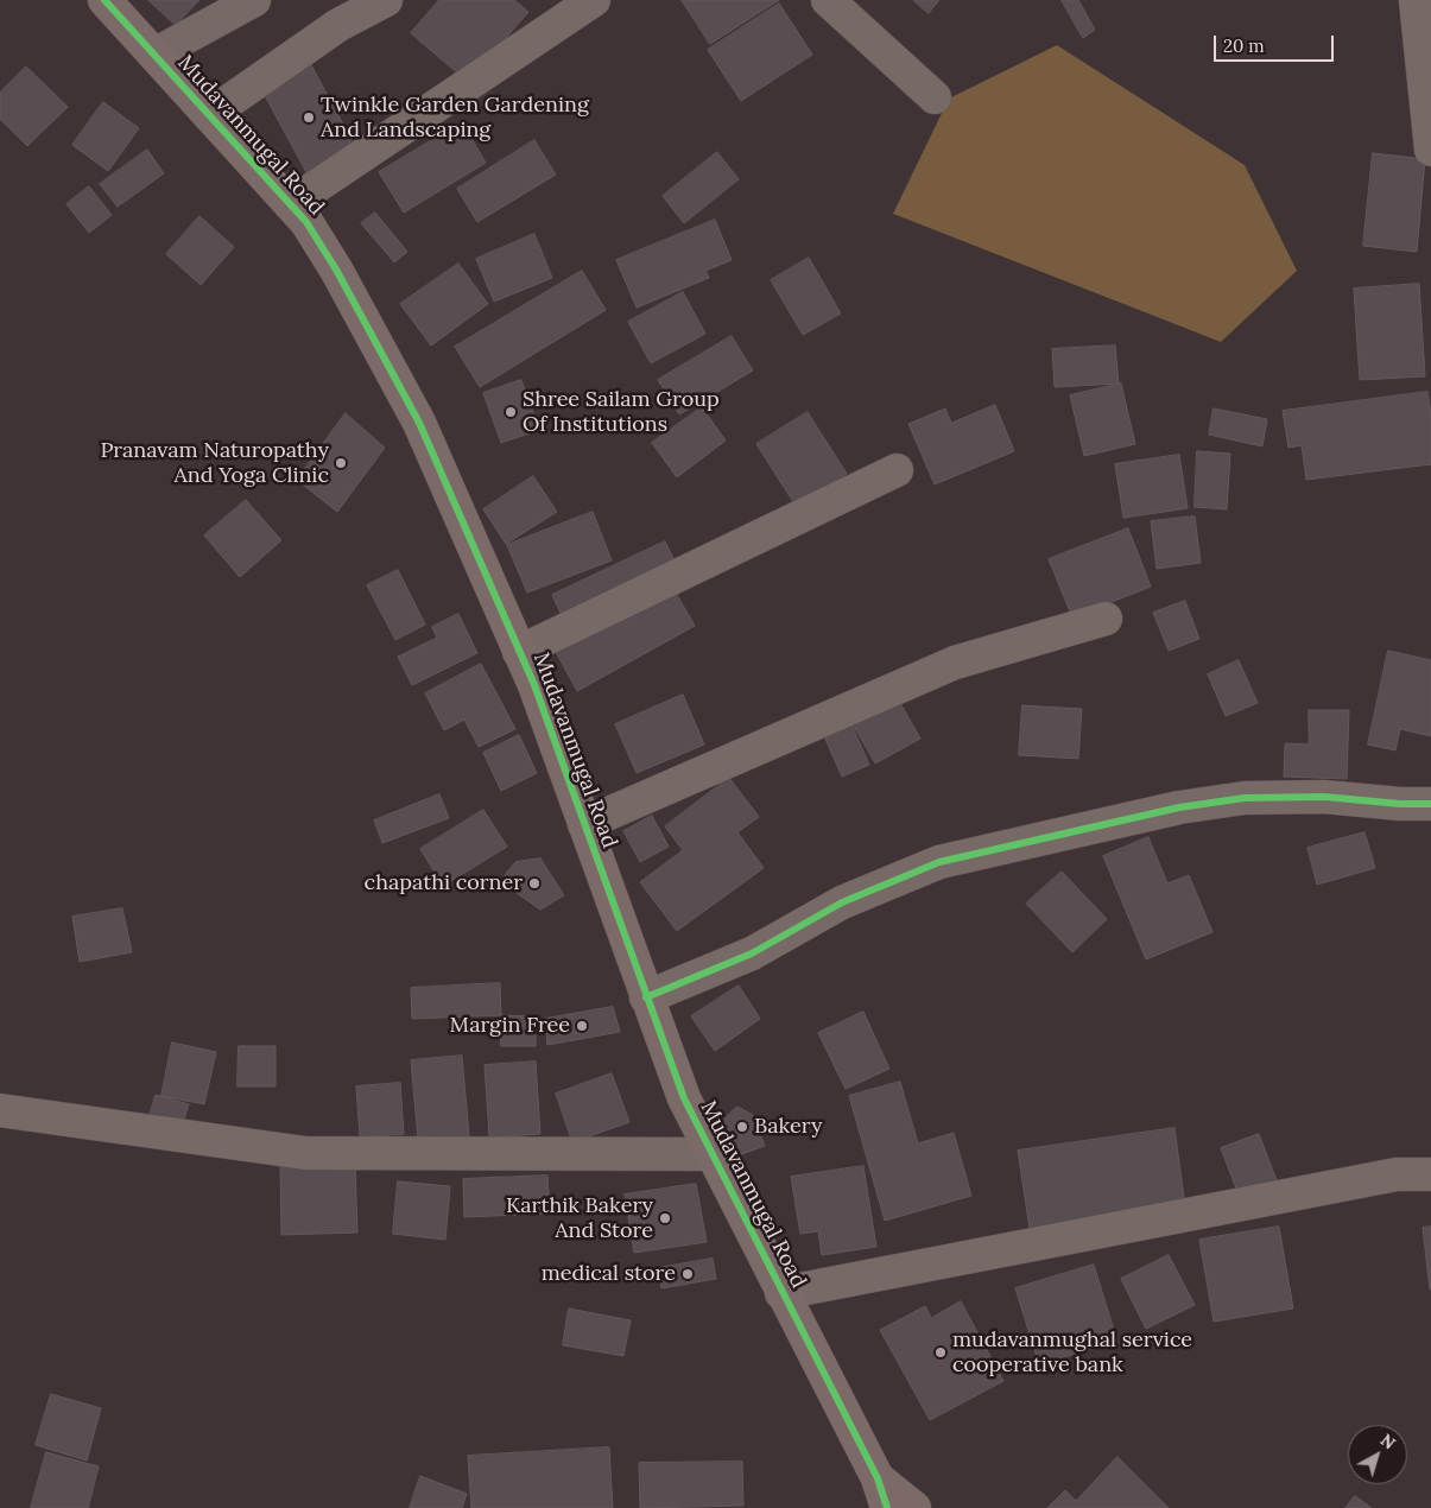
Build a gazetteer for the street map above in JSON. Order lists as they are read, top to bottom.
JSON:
{
  "streets": {
    "street": ["Mudavanmugal Road"]
  },
  "places": [
    "Twinkle Garden Gardening And Landscaping",
    "Shree Sailam Group Of Institutions",
    "Pranavam Naturopathy And Yoga Clinic",
    "chapathi corner",
    "Margin Free",
    "Bakery",
    "Karthik Bakery And Store",
    "medical store",
    "mudavanmughal service cooperative bank"
  ],
  "scale_bar": "20 m",
  "north": "top right"
}
